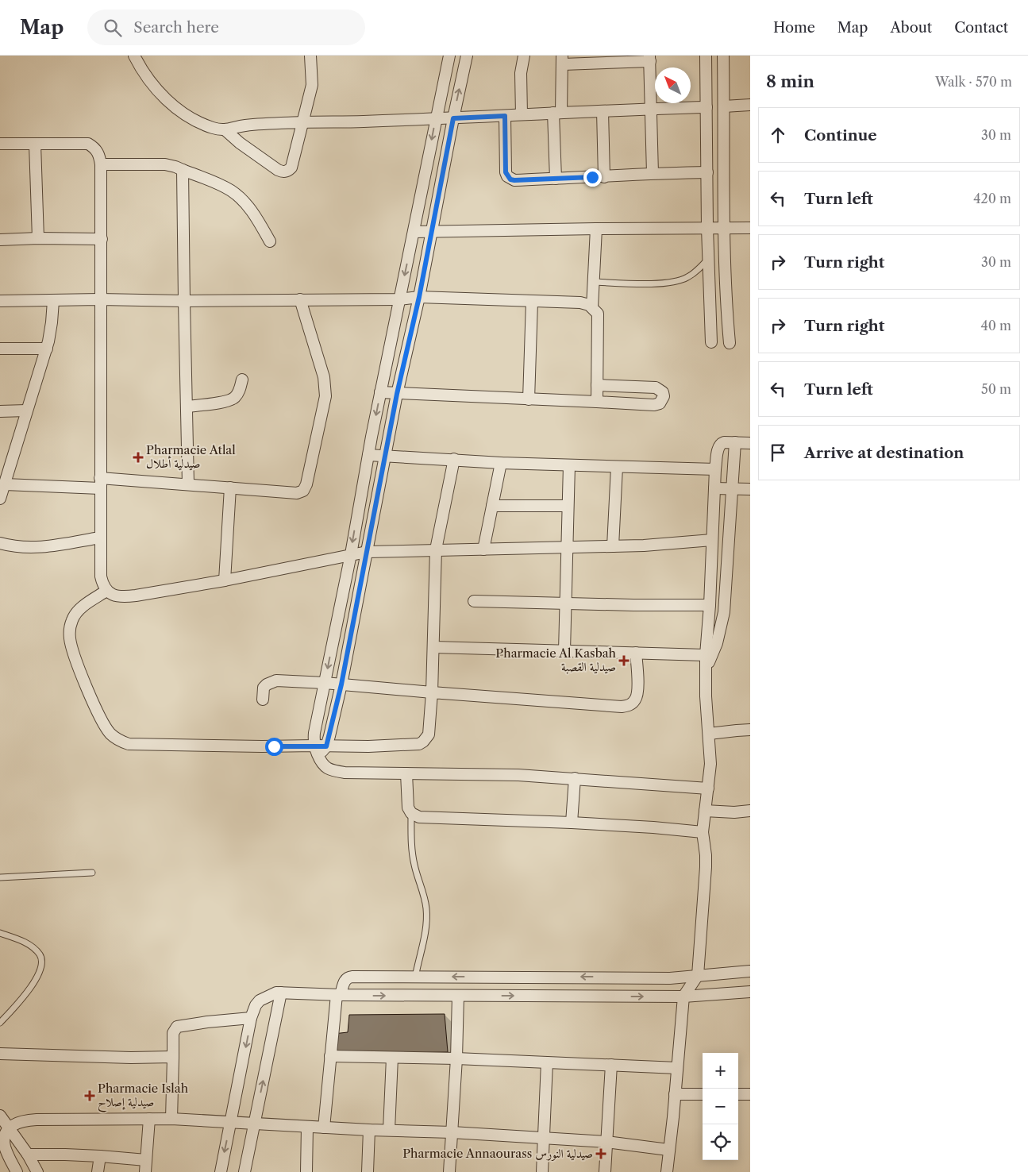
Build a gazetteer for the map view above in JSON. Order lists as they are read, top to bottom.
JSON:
{
  "places": {
    "health": [
      "Pharmacie Atlal صيدلية أطلال",
      "Pharmacie Al Kasbah صيدلية القصبة",
      "Pharmacie Islah صيدلية إصلاح",
      "Pharmacie Annaourass صيدلية النورس"
    ]
  },
  "north": "top left",
  "page": {
    "header": "Map",
    "search": "Search here",
    "nav": [
      "Home",
      "Map",
      "About",
      "Contact"
    ],
    "heading": ["8 min", "Walk · 570 m"],
    "list": [
      ["Continue", "30 m"],
      ["Turn left", "420 m"],
      ["Turn right", "30 m"],
      ["Turn right", "40 m"],
      ["Turn left", "50 m"],
      "Arrive at destination"
    ],
    "map_buttons": ["+", "−"]
  }
}
